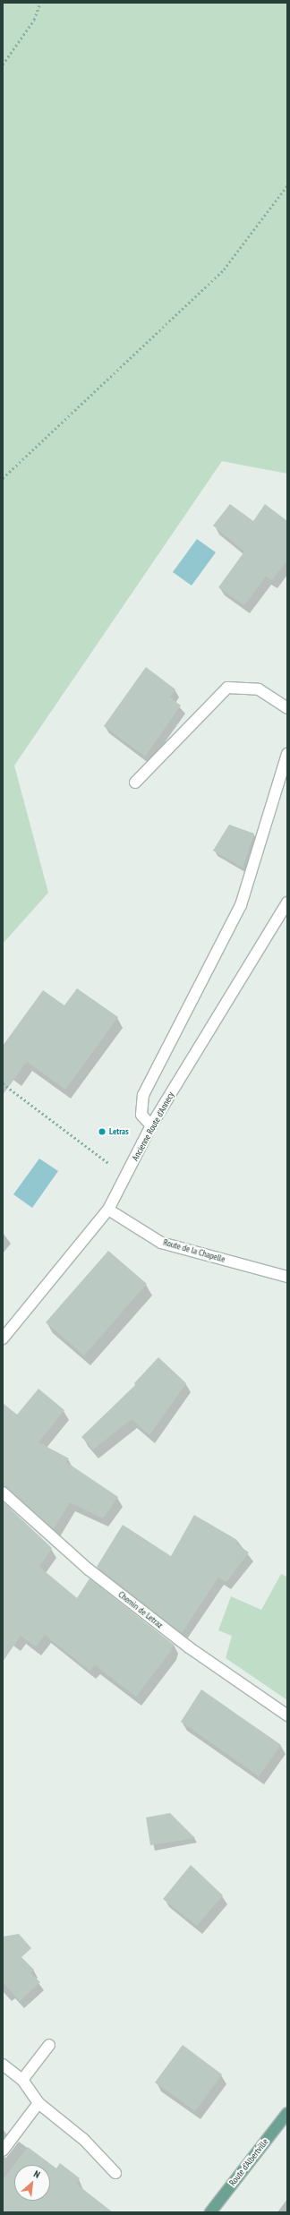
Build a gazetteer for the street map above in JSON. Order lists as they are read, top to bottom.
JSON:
{
  "streets": {
    "main road": ["Route d'Albertville"],
    "street": ["Ancienne Route d'Annecy", "Route de la Chapelle", "Chemin de Letraz"]
  },
  "crossings": [
    ["Ancienne Route d'Annecy", "Route de la Chapelle"]
  ],
  "places": ["Letras"],
  "north": "top right"
}
